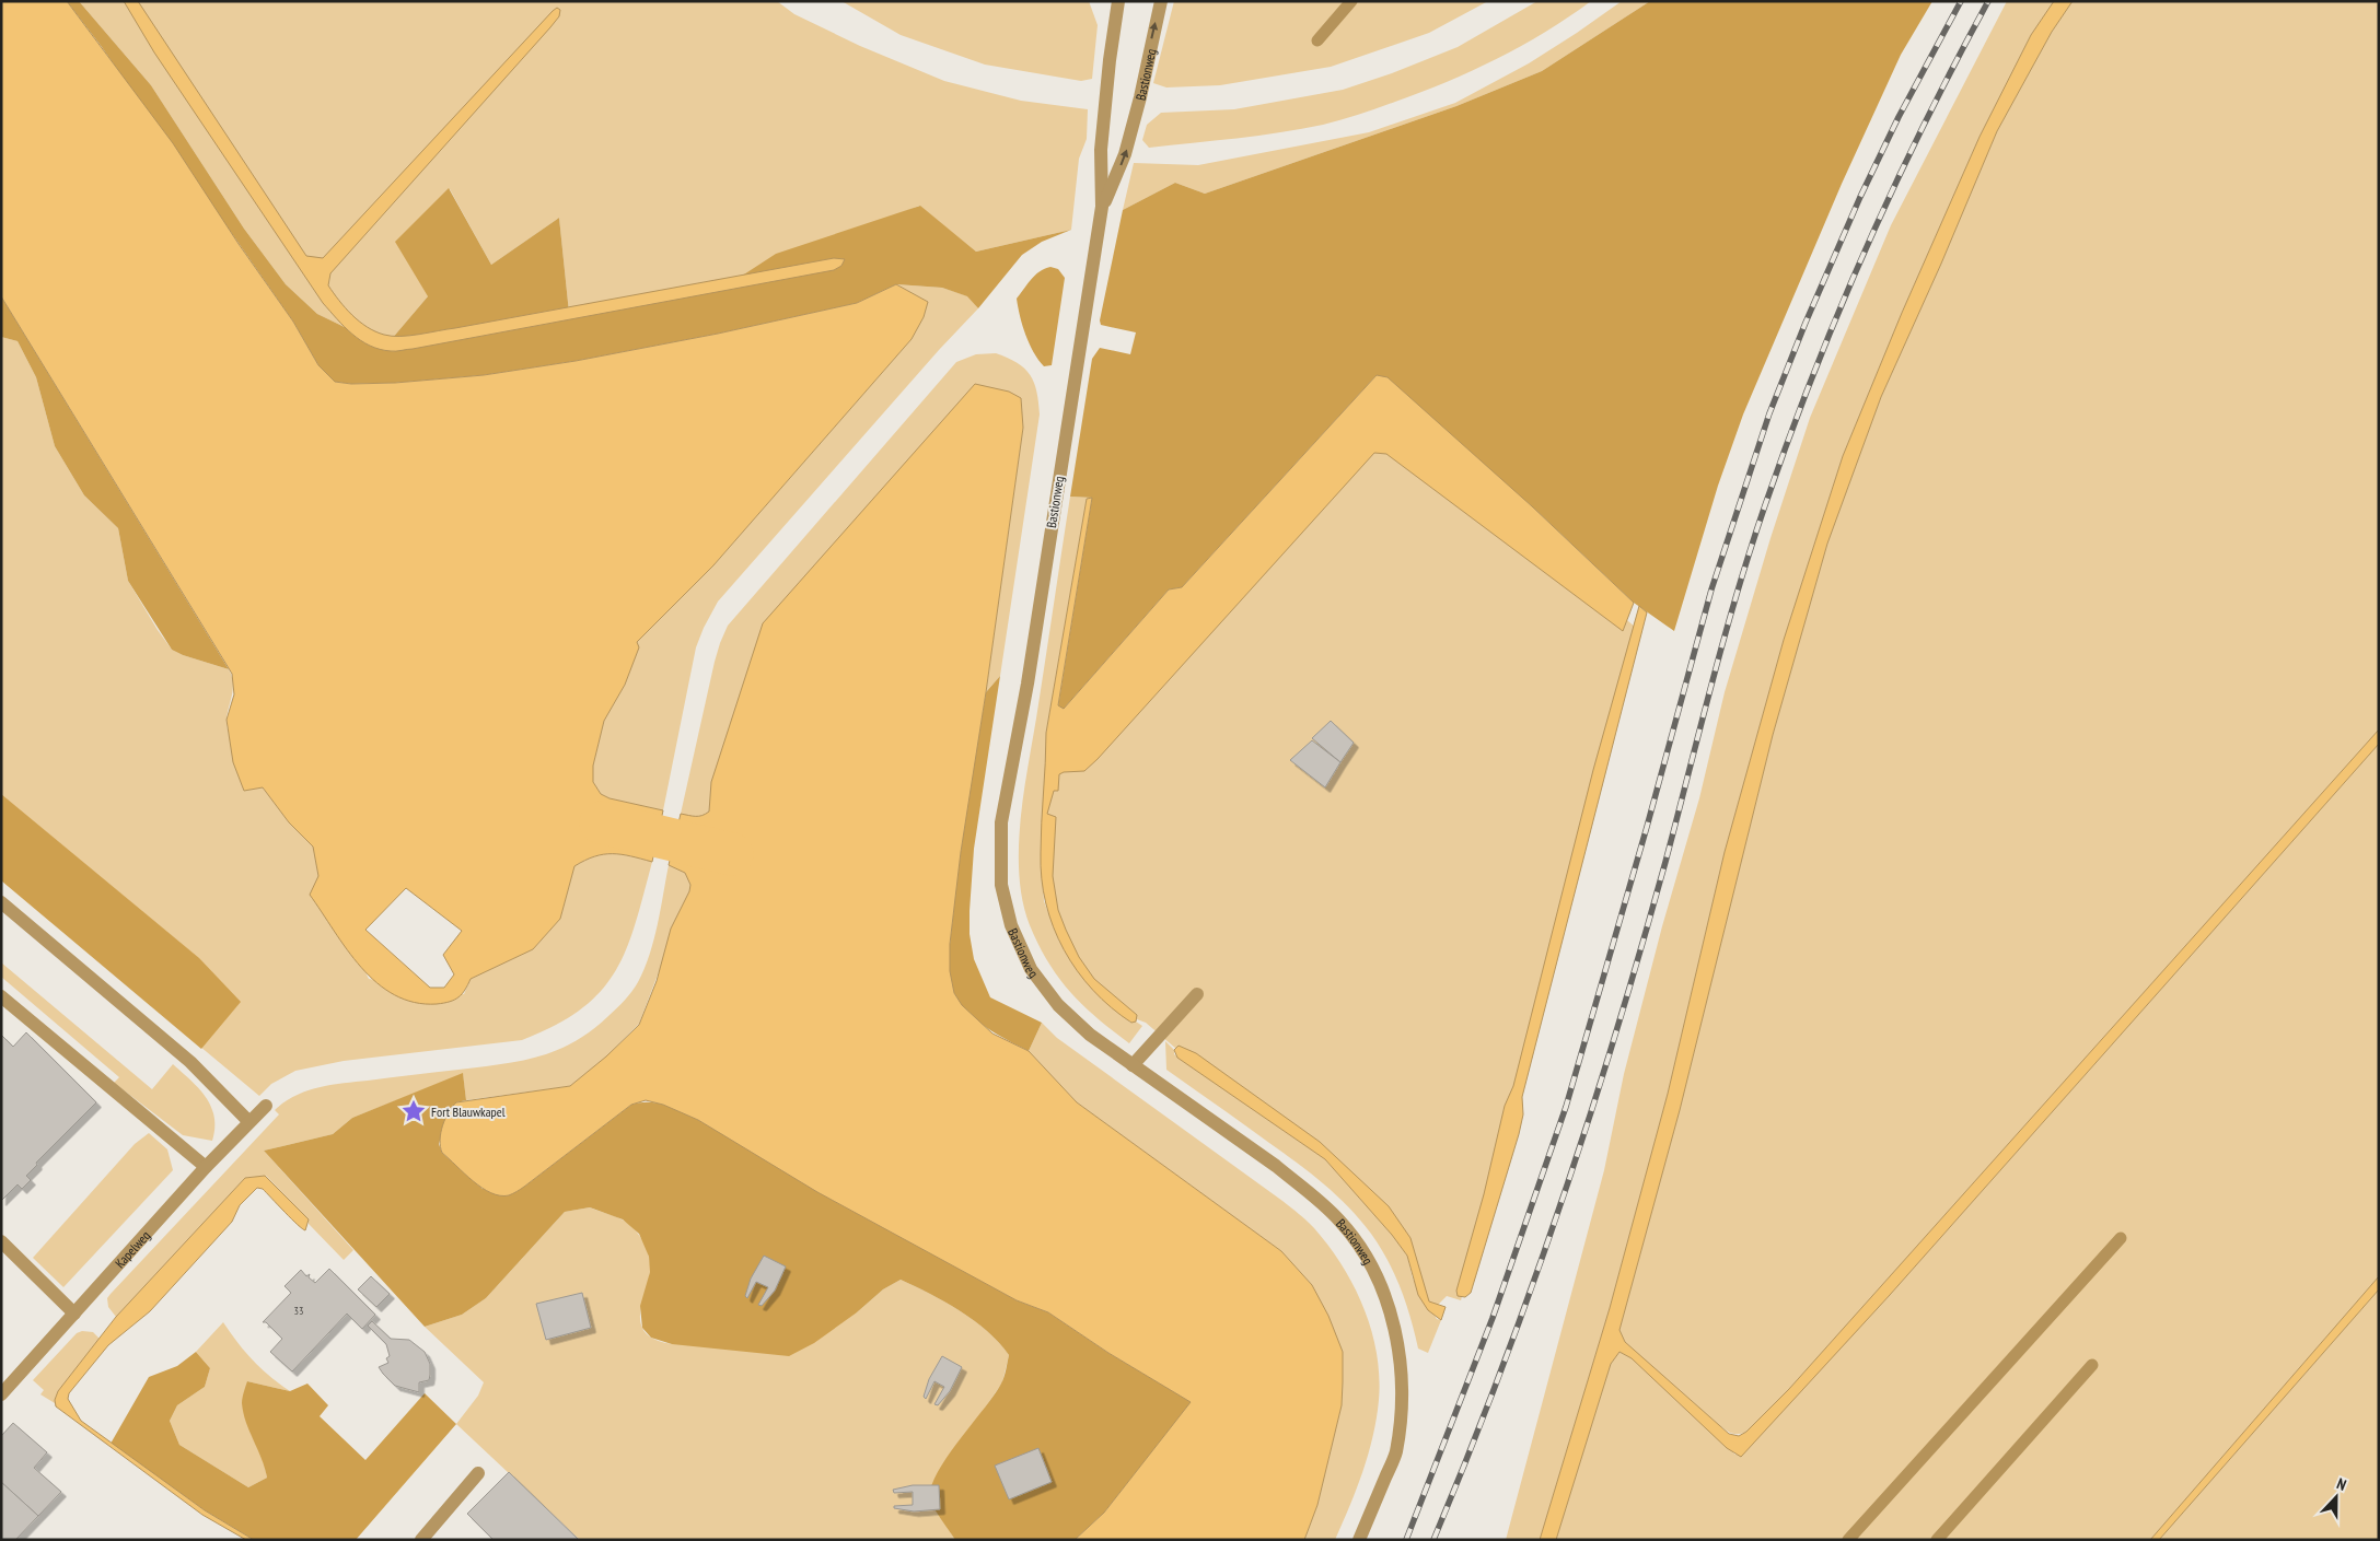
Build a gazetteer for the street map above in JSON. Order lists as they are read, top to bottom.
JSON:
{
  "streets": {
    "street": ["Bastionweg", "Kapelweg"]
  },
  "places": {
    "place": ["Fort Blauwkapel"]
  },
  "house_numbers": ["33"],
  "north": "top"
}
